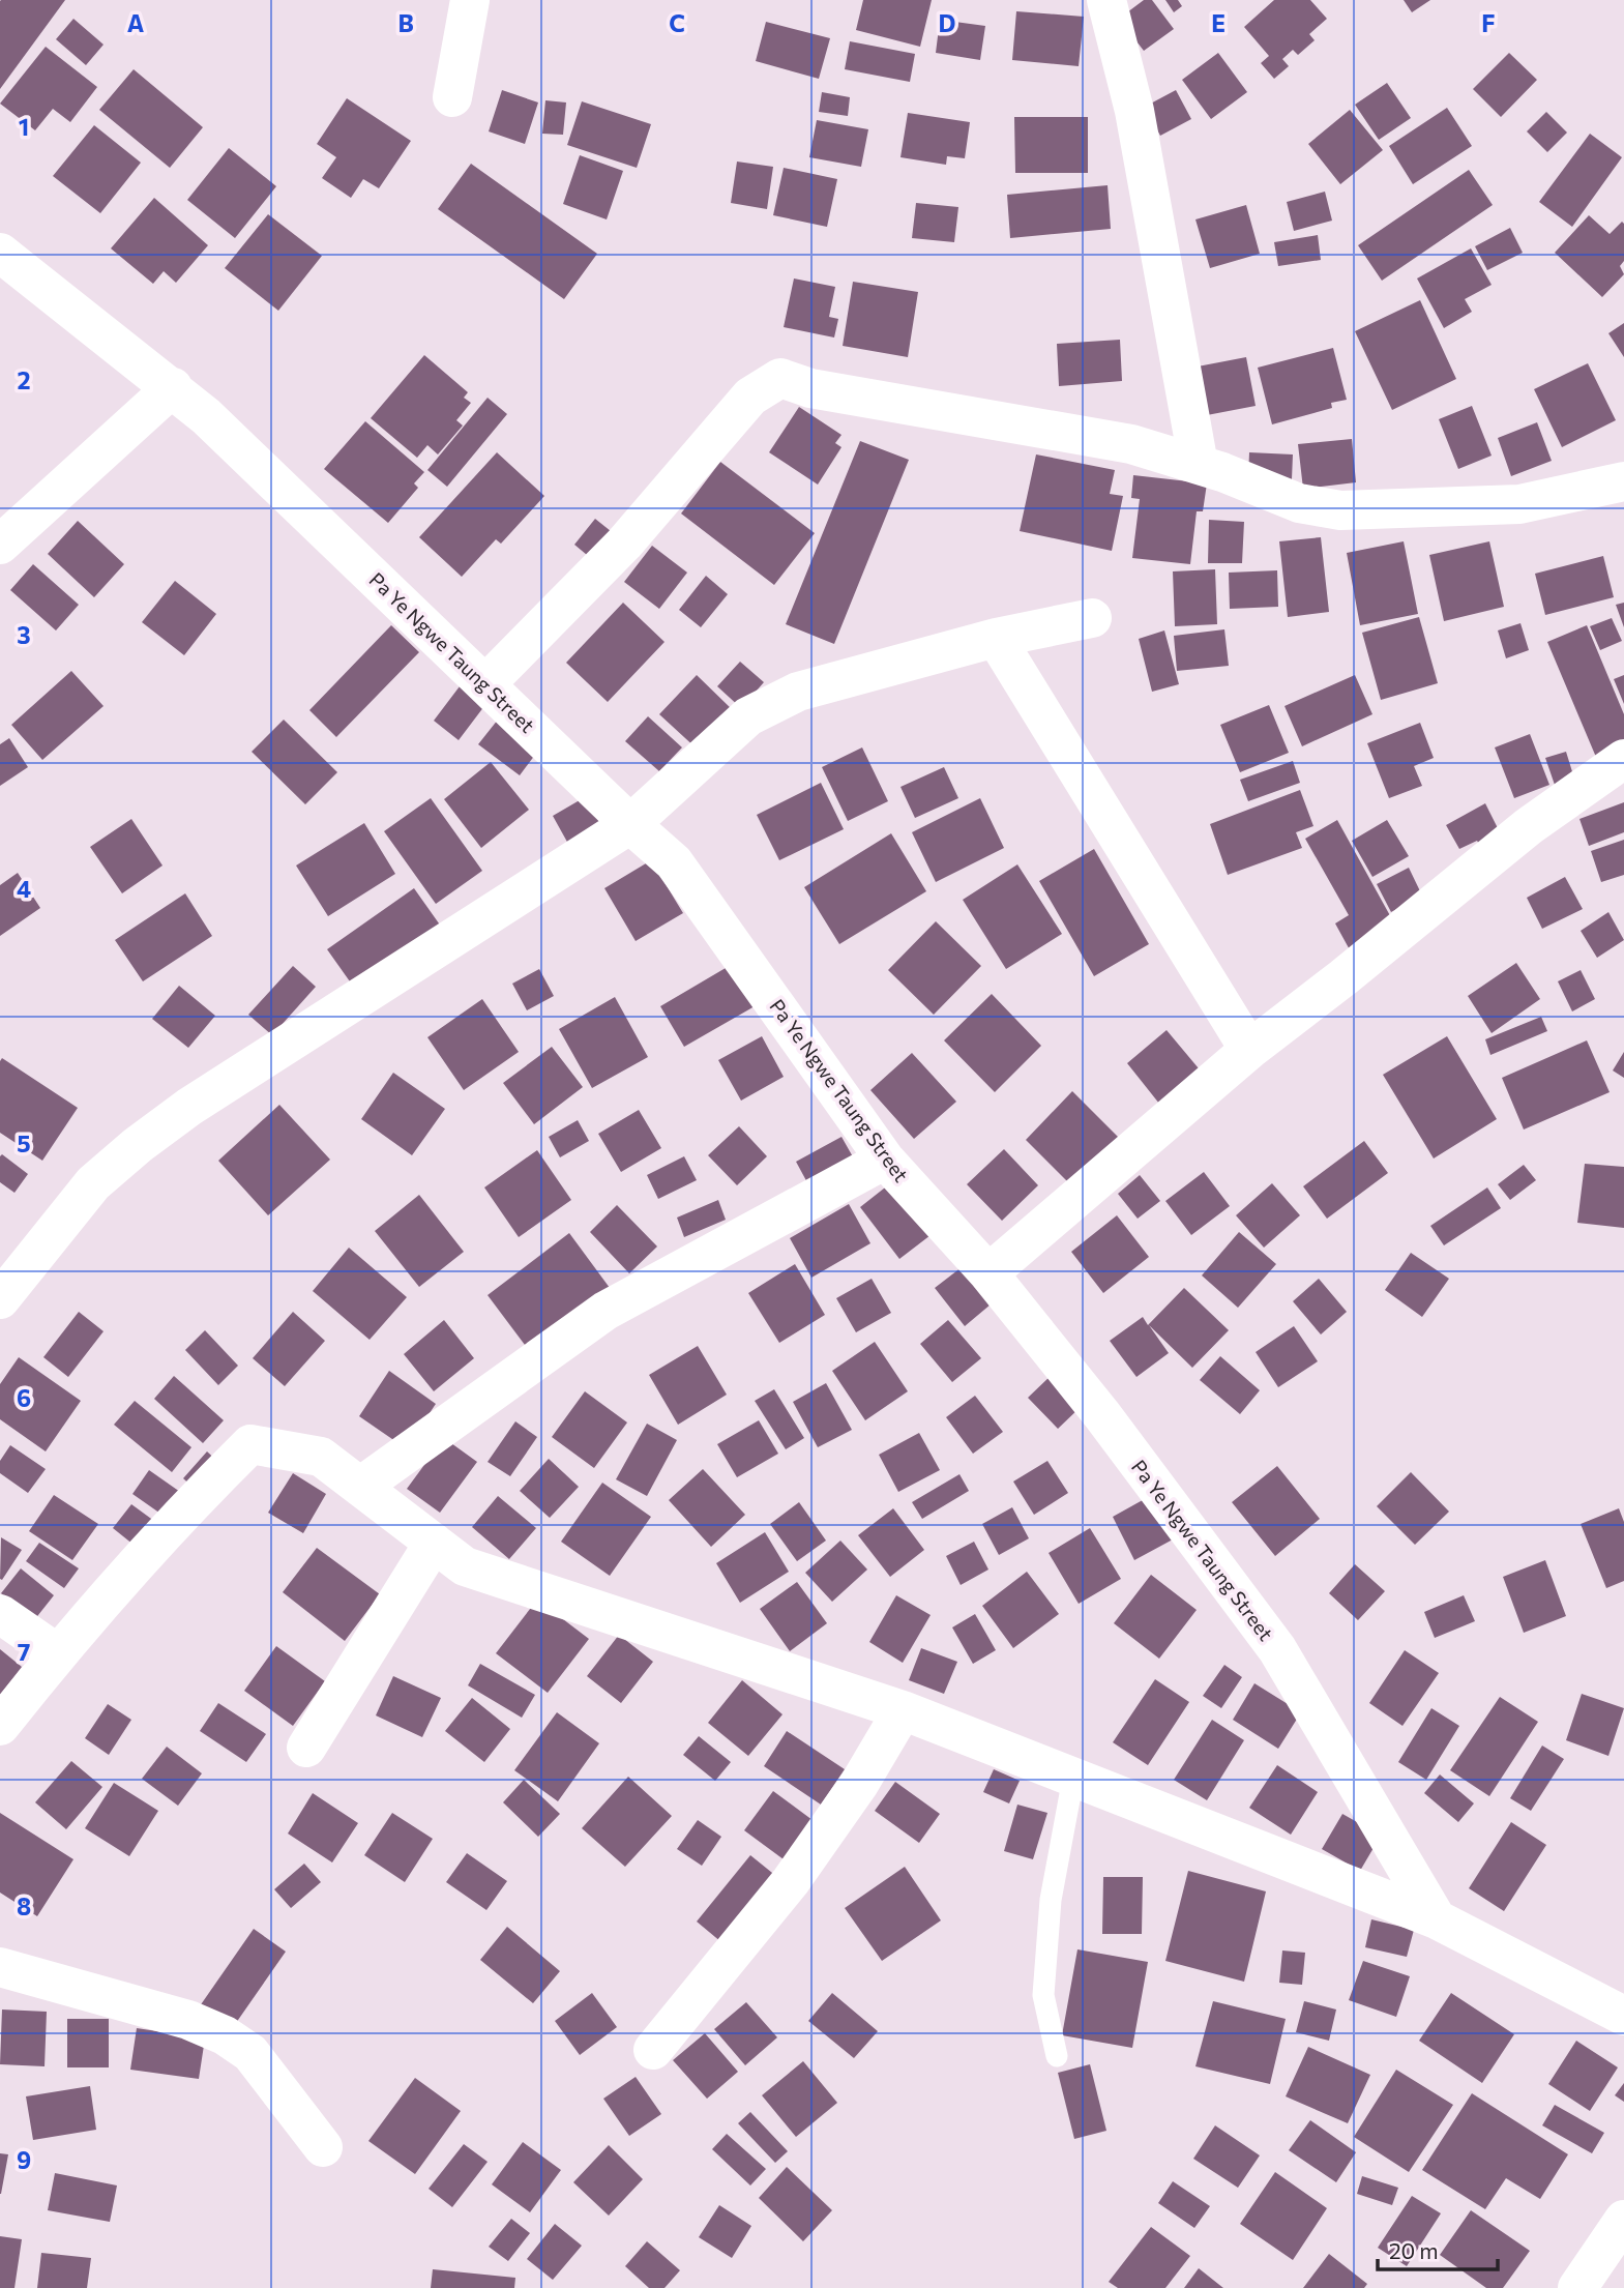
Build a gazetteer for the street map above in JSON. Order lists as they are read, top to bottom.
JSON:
{
  "streets": {
    "street": ["Pa Ye Ngwe Taung Street"]
  },
  "scale_bar": "20 m",
  "grid": {
    "columns": [
      "A",
      "B",
      "C",
      "D",
      "E",
      "F"
    ],
    "rows": [
      "1",
      "2",
      "3",
      "4",
      "5",
      "6",
      "7",
      "8",
      "9"
    ]
  }
}
